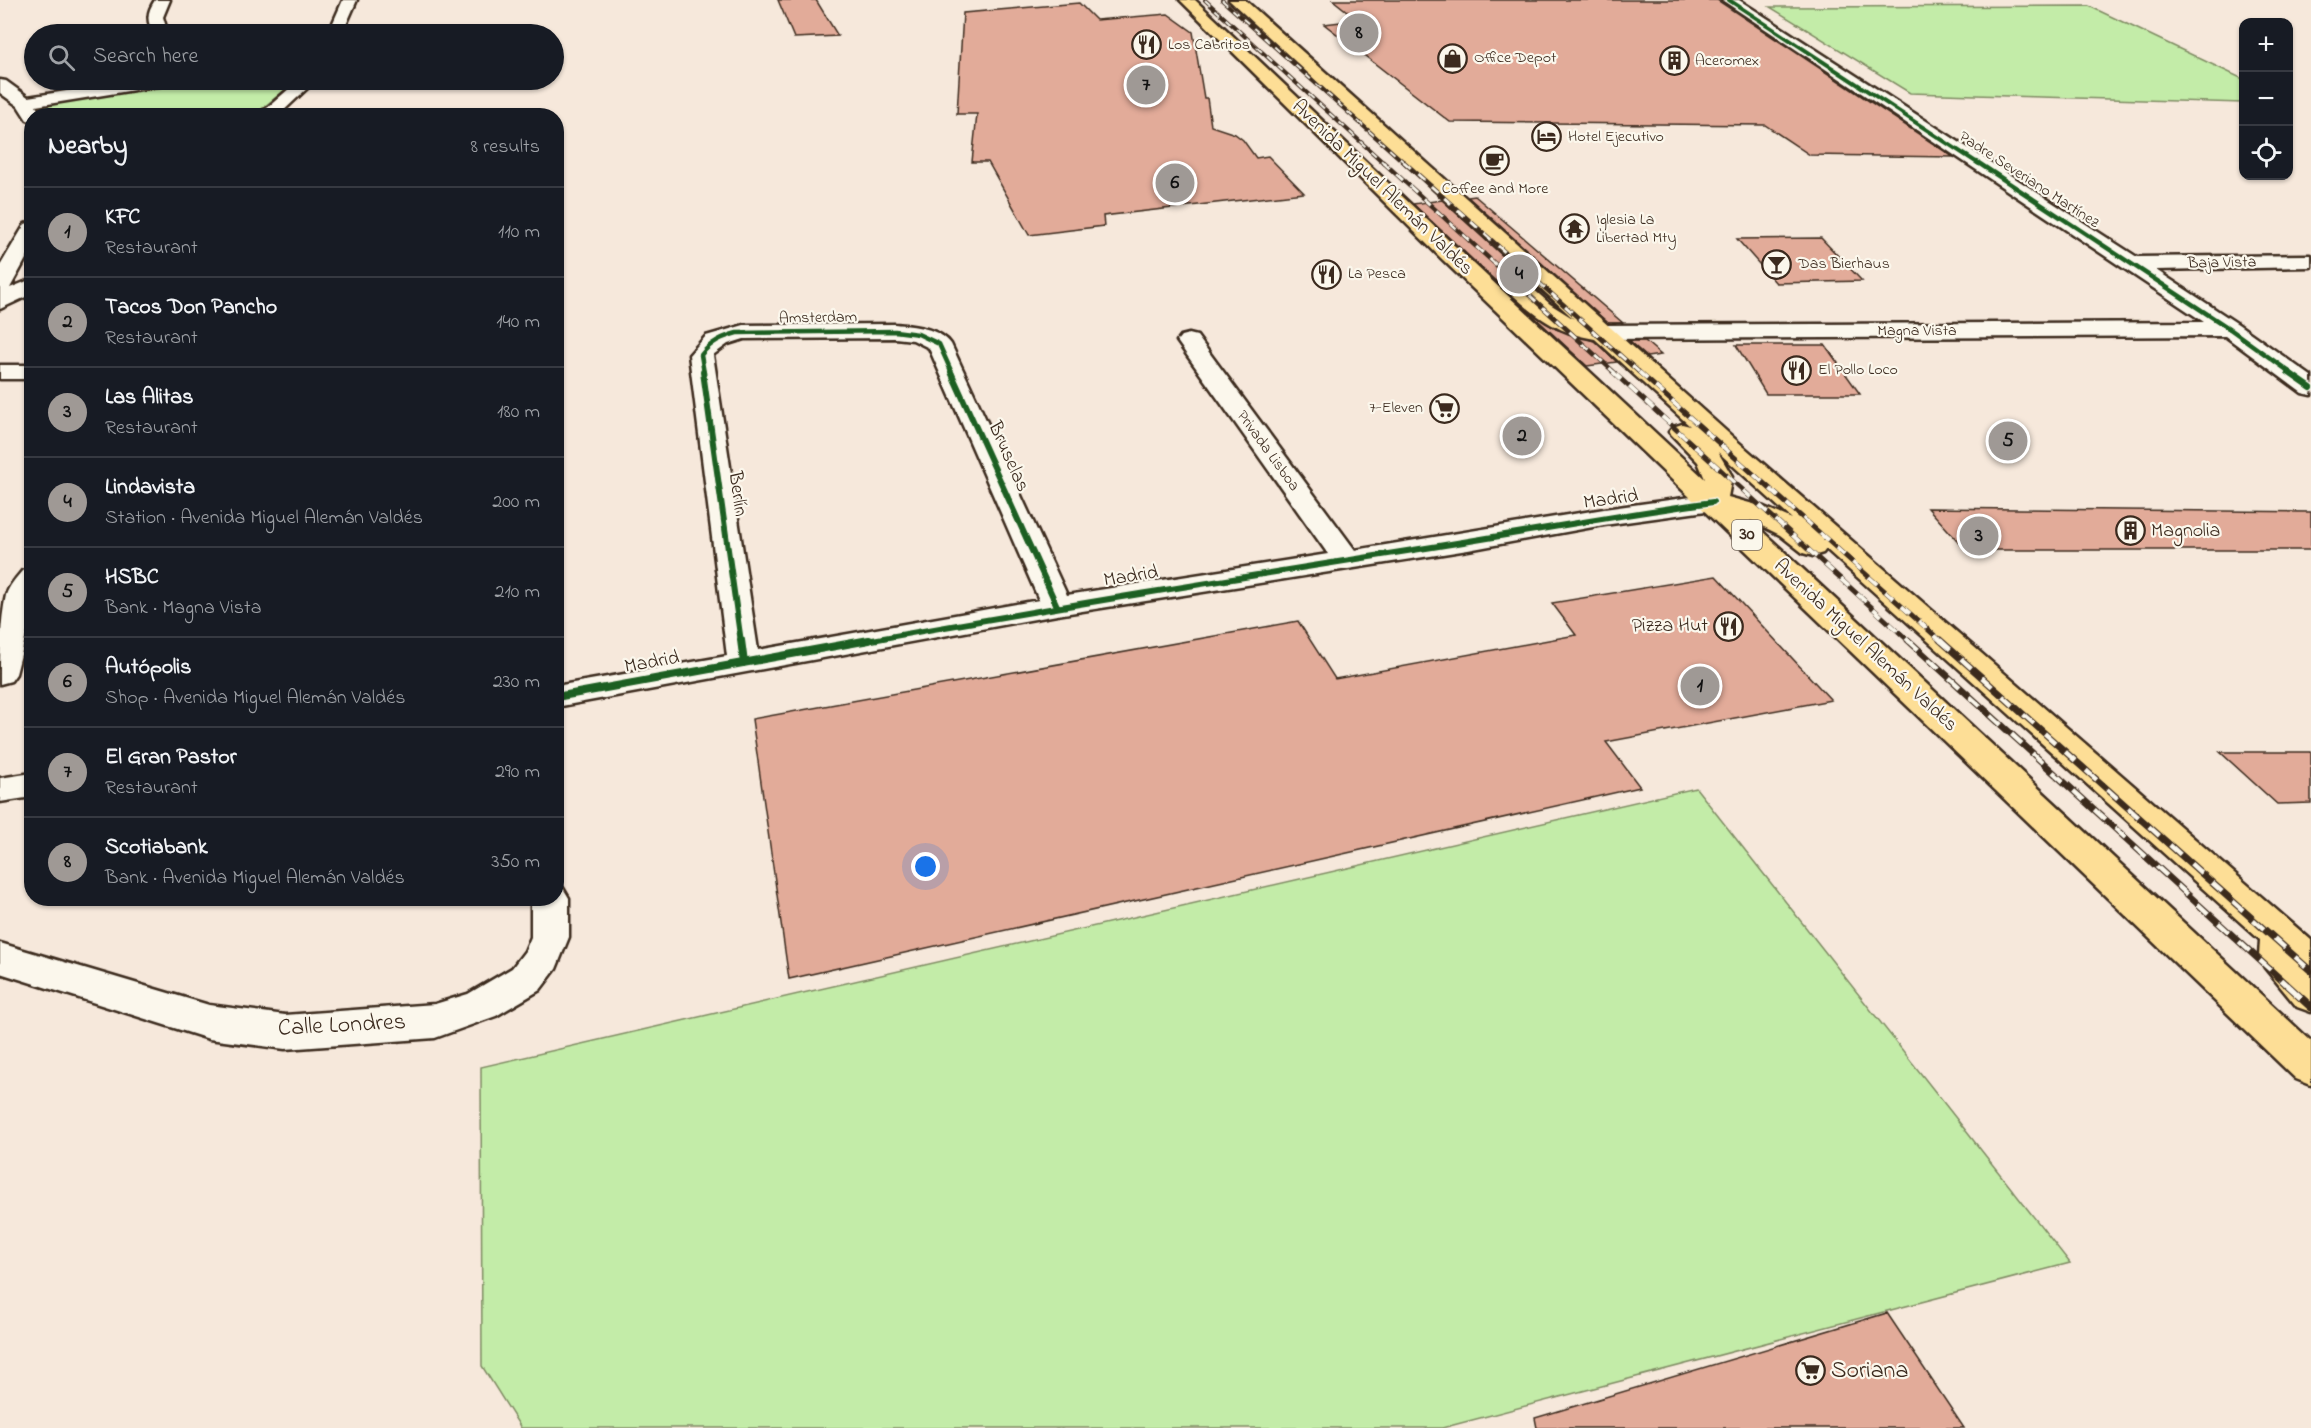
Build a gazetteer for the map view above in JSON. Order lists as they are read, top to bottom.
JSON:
{
  "streets": {
    "highway": ["Avenida Miguel Alemán Valdés", "30"],
    "street": [
      "Padre Severiano Martínez",
      "Baja Vista",
      "Amsterdam",
      "Magna Vista",
      "Privada Lisboa",
      "Bruselas",
      "Berlín",
      "Madrid",
      "Calle Londres"
    ]
  },
  "crossings": [
    ["Padre Severiano Martínez", "Baja Vista"],
    ["Padre Severiano Martínez", "Magna Vista"],
    ["Avenida Miguel Alemán Valdés", "Magna Vista"],
    ["Avenida Miguel Alemán Valdés", "Madrid"],
    ["Amsterdam", "Bruselas"],
    ["Amsterdam", "Berlín"],
    ["Privada Lisboa", "Madrid"],
    ["Bruselas", "Madrid"],
    ["Berlín", "Madrid"]
  ],
  "places": {
    "restaurant": [
      "Los Cabritos",
      "La Pesca",
      "El Pollo Loco",
      "Pizza Hut"
    ],
    "shop": ["Office Depot"],
    "building": ["Aceromex", "Magnolia"],
    "hotel": ["Hotel Ejecutivo"],
    "cafe": ["Coffee and More"],
    "temple": ["Iglesia La Libertad Mty"],
    "bar": ["Das Bierhaus"],
    "supermarket": ["7-Eleven", "Soriana"]
  },
  "page": {
    "pins": [
      "8",
      "7",
      "6",
      "4",
      "2",
      "5",
      "3",
      "1"
    ],
    "map_buttons": ["+", "−"],
    "search": "Search here",
    "heading": ["Nearby", "8 results"],
    "list": [
      {
        "mark": "1",
        "name": "KFC",
        "note": "Restaurant",
        "value": "110 m"
      },
      {
        "mark": "2",
        "name": "Tacos Don Pancho",
        "note": "Restaurant",
        "value": "140 m"
      },
      {
        "mark": "3",
        "name": "Las Alitas",
        "note": "Restaurant",
        "value": "180 m"
      },
      {
        "mark": "4",
        "name": "Lindavista",
        "note": "Station · Avenida Miguel Alemán Valdés",
        "value": "200 m"
      },
      {
        "mark": "5",
        "name": "HSBC",
        "note": "Bank · Magna Vista",
        "value": "210 m"
      },
      {
        "mark": "6",
        "name": "Autópolis",
        "note": "Shop · Avenida Miguel Alemán Valdés",
        "value": "230 m"
      },
      {
        "mark": "7",
        "name": "El Gran Pastor",
        "note": "Restaurant",
        "value": "290 m"
      },
      {
        "mark": "8",
        "name": "Scotiabank",
        "note": "Bank · Avenida Miguel Alemán Valdés",
        "value": "350 m"
      }
    ]
  }
}
